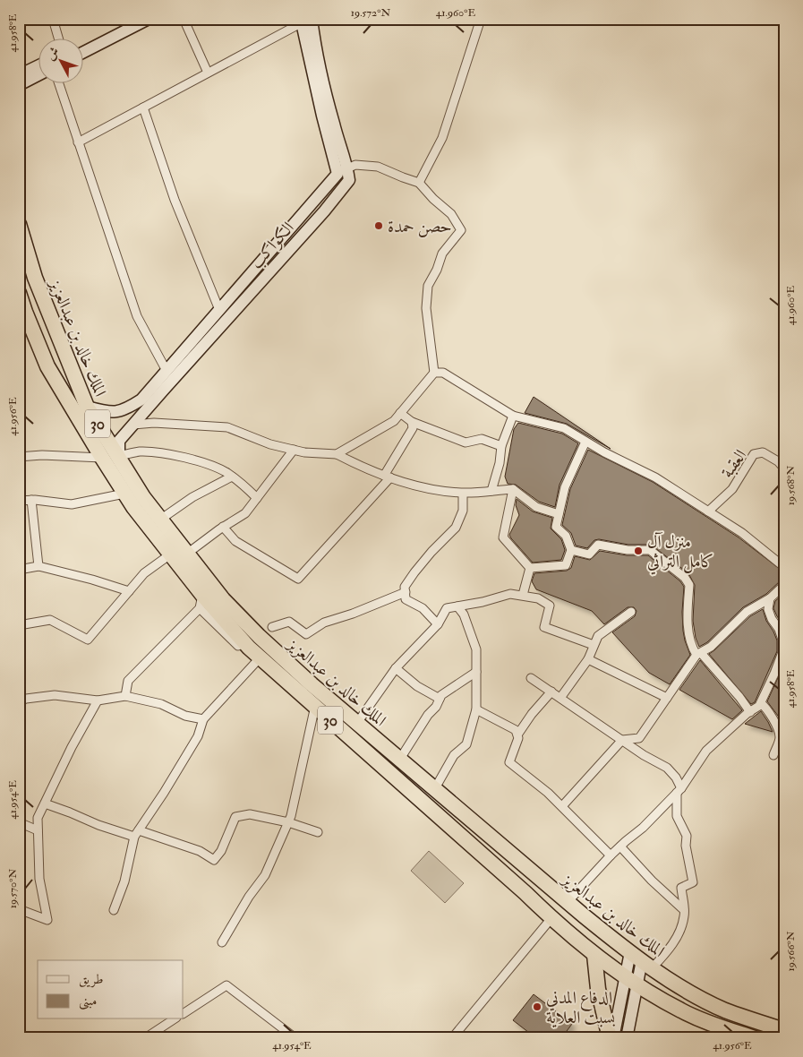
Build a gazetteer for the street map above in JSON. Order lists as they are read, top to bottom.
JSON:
{
  "streets": {
    "highway": ["الملك خالد بن عبدالعزيز", "30"],
    "street": ["الكواكب", "العقبة"]
  },
  "crossings": [
    ["الكواكب", "الملك خالد بن عبدالعزيز"]
  ],
  "places": ["حصن حمدة", "منزل آل كامل التراثي", "الدفاع المدني بسبت العلاية"],
  "legend": ["طريق", "مبنى"],
  "north": "top left",
  "coordinates": [
    "19.572°N",
    "41.960°E",
    "41.958°E",
    "41.956°E",
    "19.568°N",
    "41.954°E",
    "19.570°N",
    "19.566°N"
  ]
}
